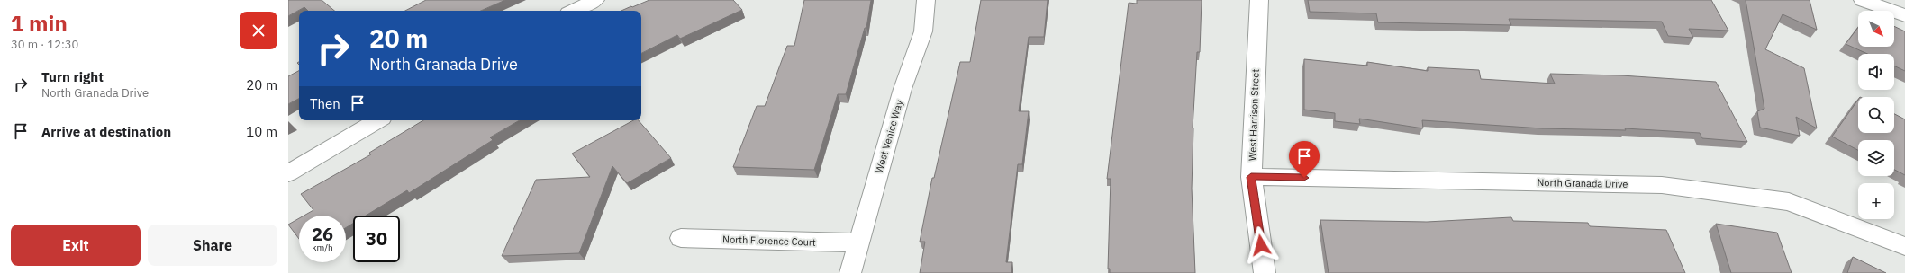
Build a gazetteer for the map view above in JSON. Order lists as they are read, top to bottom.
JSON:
{
  "streets": {
    "street": [
      "West Harrison Street",
      "West Venice Way",
      "North Granada Drive",
      "North Florence Court"
    ]
  },
  "crossings": [
    ["West Harrison Street", "North Granada Drive"],
    ["West Venice Way", "North Florence Court"]
  ],
  "north": "bottom right",
  "page": {
    "heading": ["1 min", "30 m · 12:30"],
    "map_buttons": "+",
    "turn": ["20 m", "North Granada Drive"],
    "list": [
      {
        "name": "Turn right",
        "note": "North Granada Drive",
        "value": "20 m"
      },
      {
        "name": "Arrive at destination",
        "value": "10 m"
      }
    ],
    "then": "Then",
    "speed": "26 km/h",
    "limit": "30",
    "buttons": ["Exit", "Share"]
  }
}
